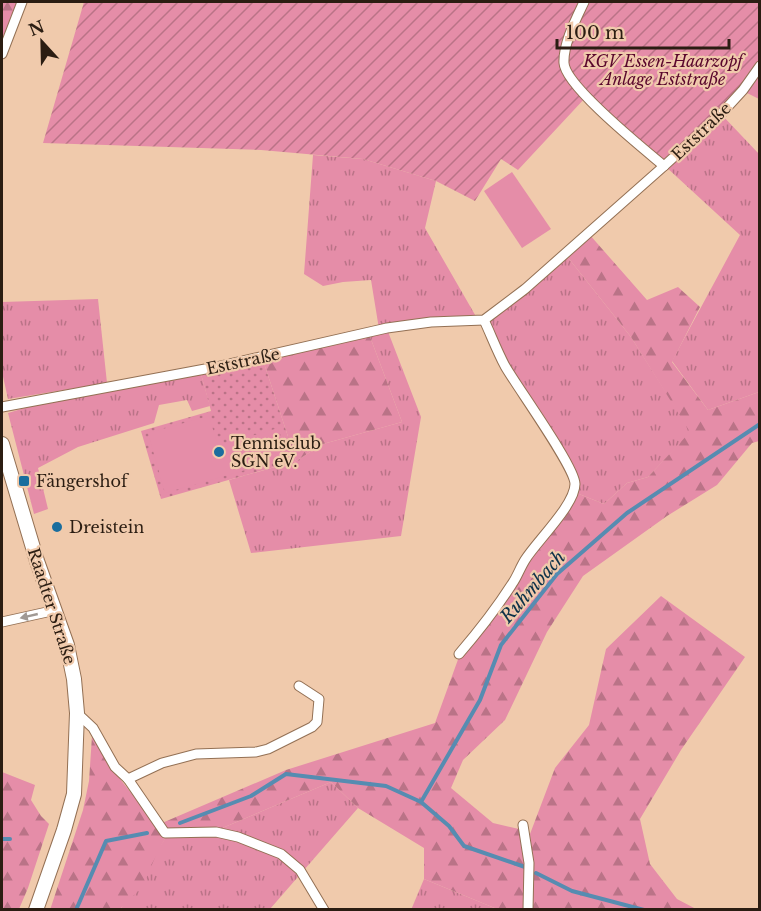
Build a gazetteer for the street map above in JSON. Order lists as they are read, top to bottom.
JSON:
{
  "streets": {
    "main road": ["Raadter Straße"],
    "street": ["Eststraße"]
  },
  "water": ["Ruhmbach"],
  "parks": ["KGV Essen-Haarzopf Anlage Eststraße"],
  "places": {
    "other": ["Tennisclub SGN eV.", "Dreistein"],
    "transit": ["Fängershof"]
  },
  "scale_bar": "100 m",
  "north": "top"
}
